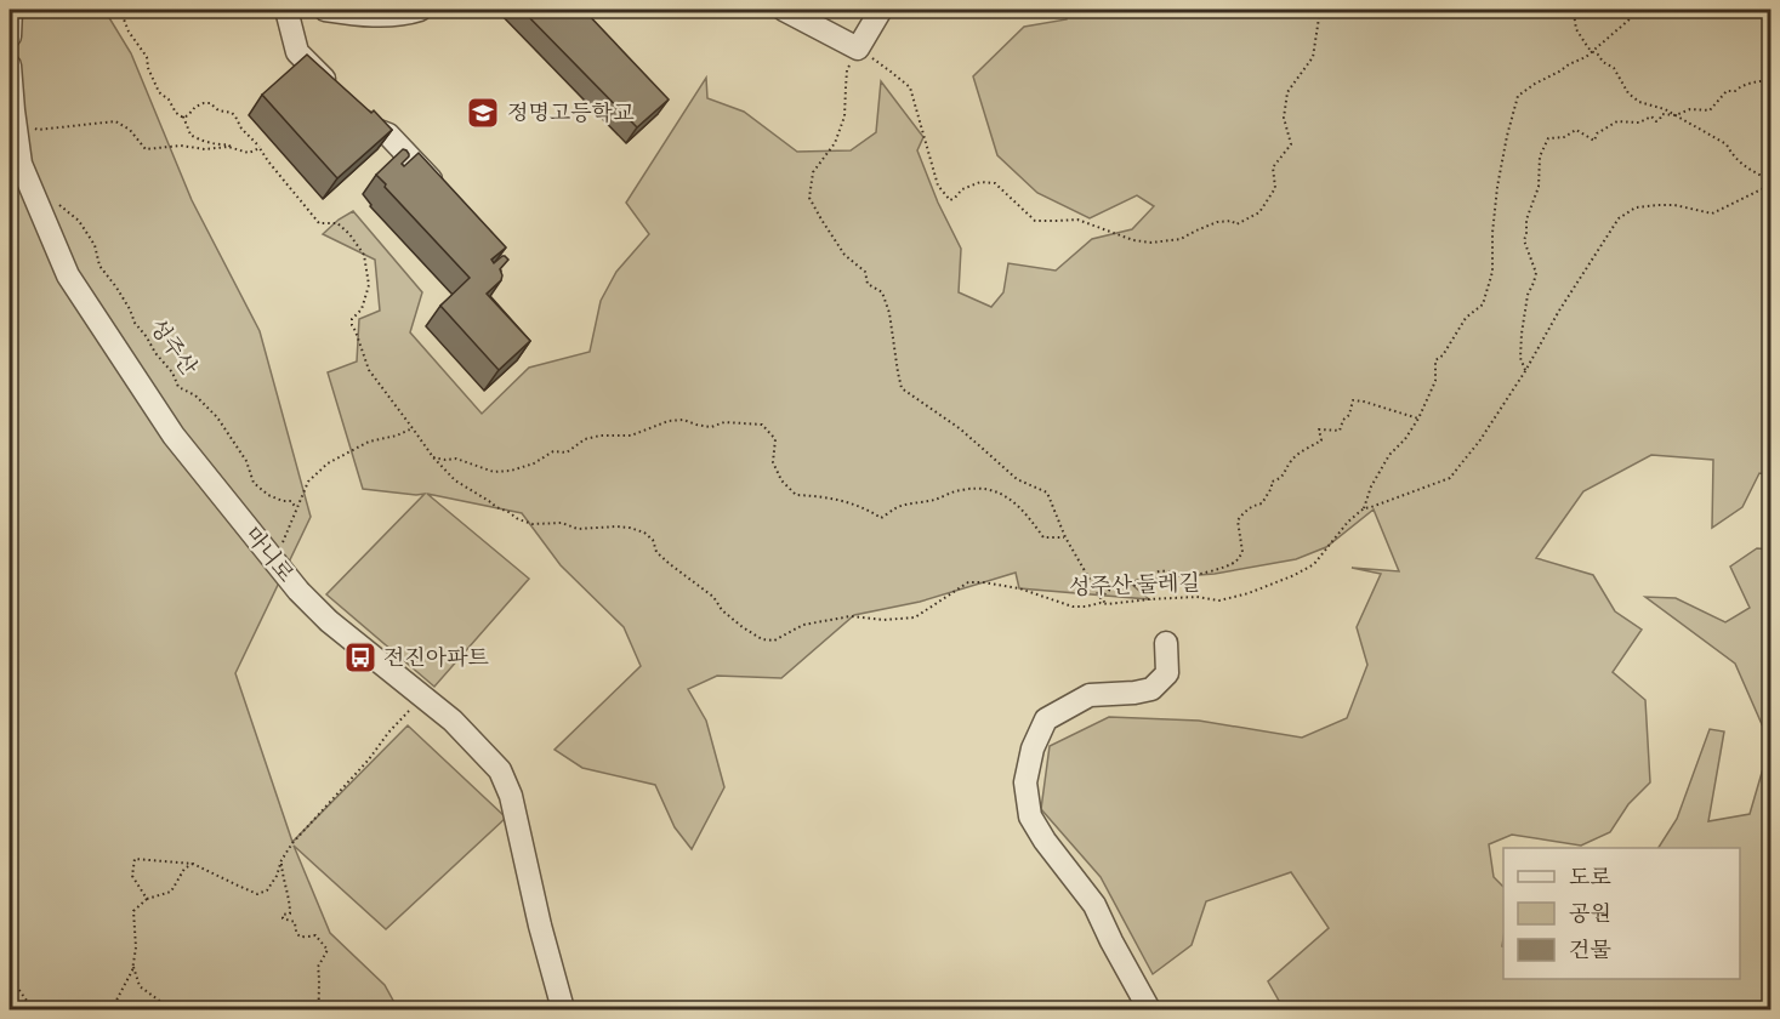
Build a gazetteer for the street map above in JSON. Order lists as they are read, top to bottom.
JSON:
{
  "streets": {
    "street": ["마니로"],
    "path": ["성주산", "성주산 둘레길"]
  },
  "crossings": [
    ["성주산", "마니로"]
  ],
  "places": {
    "school or university": ["정명고등학교"],
    "bus stop": ["전진아파트"]
  },
  "legend": ["도로", "공원", "건물"]
}
